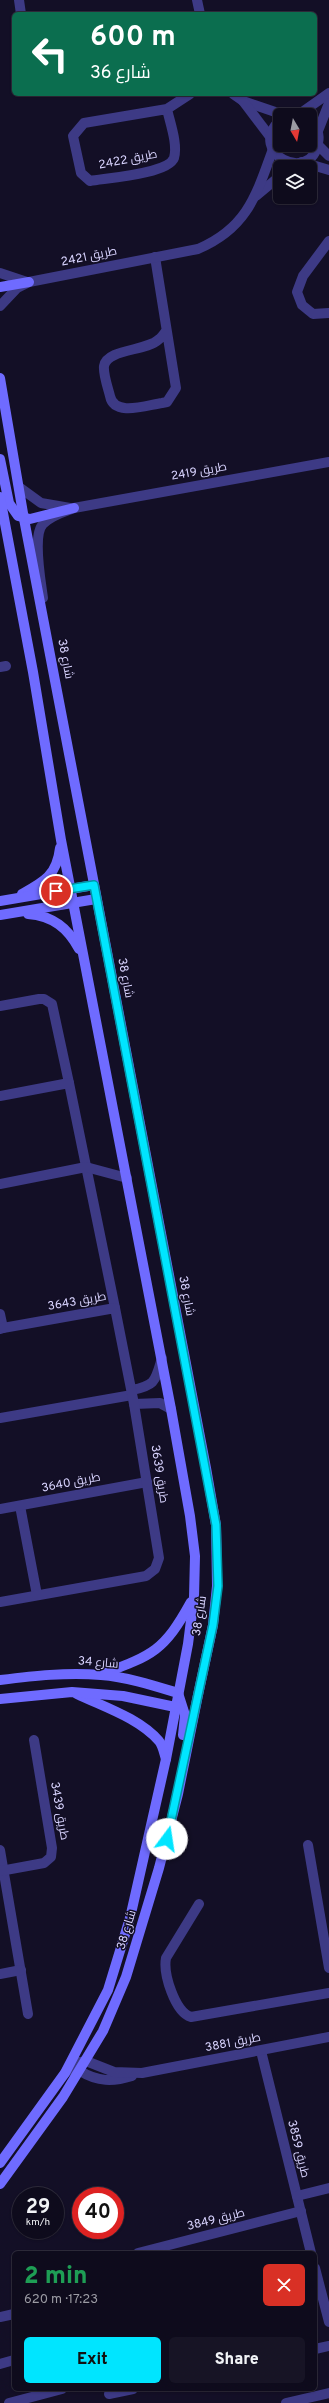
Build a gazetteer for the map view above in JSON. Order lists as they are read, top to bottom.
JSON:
{
  "streets": {
    "street": [
      "طريق 2422",
      "طريق 2421",
      "طريق 2419",
      "شارع 38",
      "طريق 3643",
      "طريق 3639",
      "طريق 3640",
      "شارع 34",
      "طريق 3439",
      "طريق 3881",
      "طريق 3859",
      "طريق 3849"
    ]
  },
  "crossings": [
    ["طريق 2419", "شارع 38"],
    ["شارع 38", "شارع 34"],
    ["شارع 38", "طريق 3881"],
    ["طريق 3643", "طريق 3639"],
    ["طريق 3639", "طريق 3640"],
    ["طريق 3881", "طريق 3859"],
    ["طريق 3859", "طريق 3849"]
  ],
  "north": "bottom",
  "page": {
    "turn": ["600 m", "شارع 36"],
    "speed": "29 km/h",
    "limit": "40",
    "heading": ["2 min", "620 m · 17:23"],
    "buttons": ["Exit", "Share"]
  }
}
